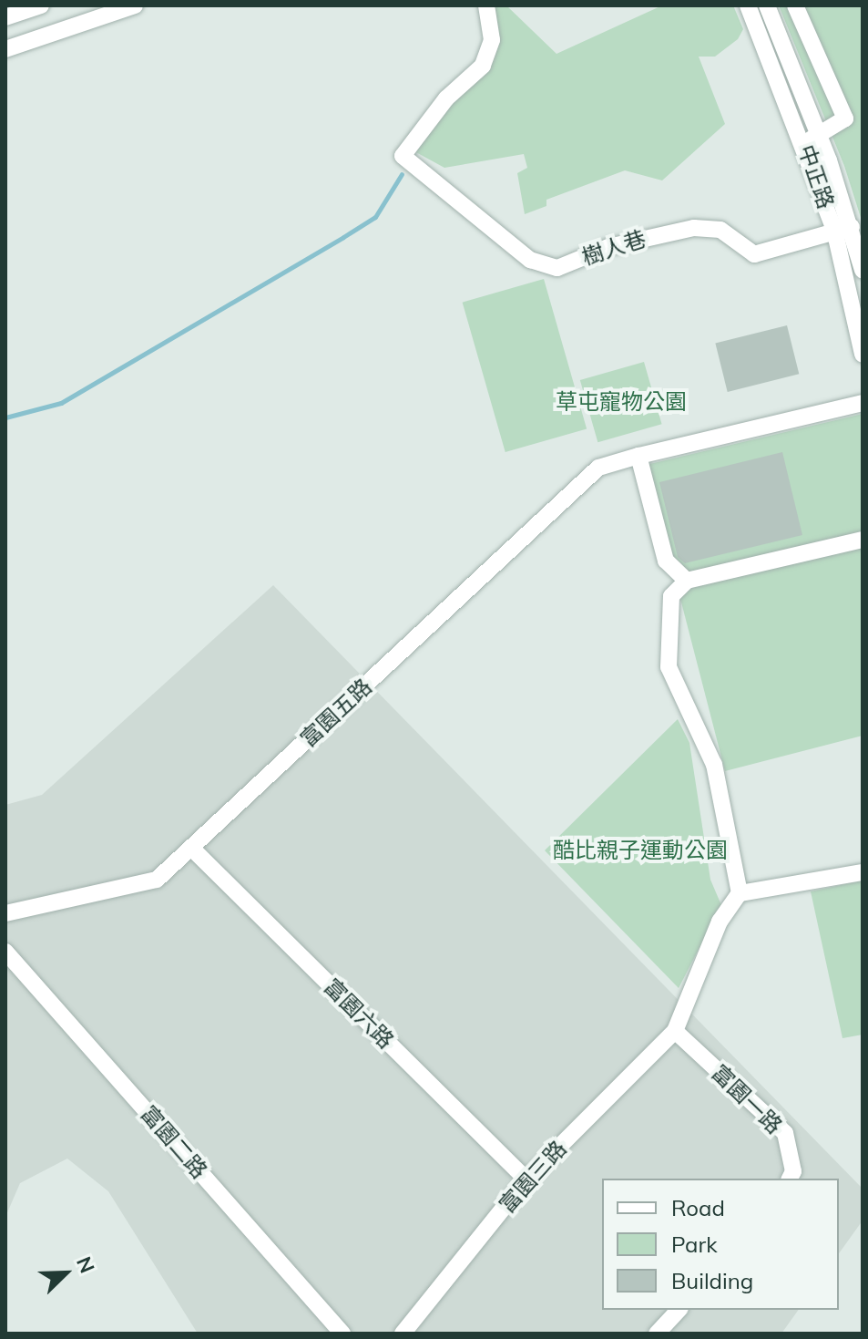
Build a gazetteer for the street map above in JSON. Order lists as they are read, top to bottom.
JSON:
{
  "streets": {
    "street": [
      "中正路",
      "樹人巷",
      "富園五路",
      "富園六路",
      "富園一路",
      "富園二路",
      "富園三路"
    ]
  },
  "crossings": [
    ["中正路", "樹人巷"],
    ["富園五路", "富園六路"],
    ["富園六路", "富園三路"],
    ["富園一路", "富園三路"]
  ],
  "parks": ["草屯寵物公園", "酷比親子運動公園"],
  "legend": ["Road", "Park", "Building"],
  "north": "top right"
}
